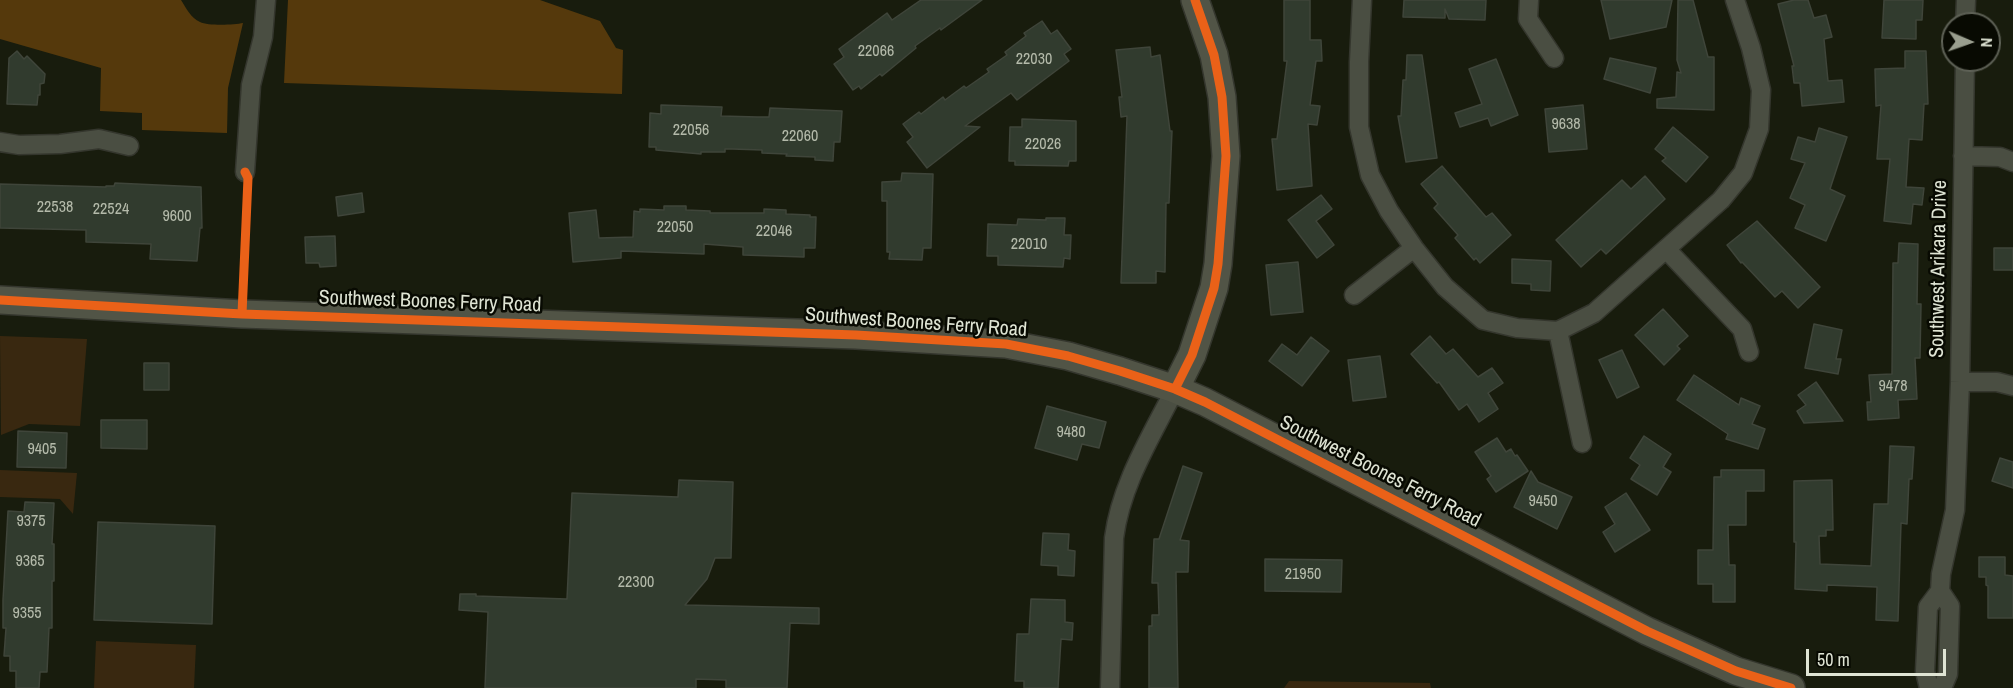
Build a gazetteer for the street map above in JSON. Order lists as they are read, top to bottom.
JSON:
{
  "streets": {
    "main road": ["Southwest Boones Ferry Road"],
    "street": ["Southwest Arikara Drive"]
  },
  "house_numbers": [
    "22066",
    "22030",
    "9638",
    "22056",
    "22060",
    "22026",
    "22538",
    "22524",
    "9600",
    "22050",
    "22046",
    "22010",
    "9478",
    "9480",
    "9405",
    "9450",
    "9375",
    "9365",
    "21950",
    "22300",
    "9355"
  ],
  "scale_bar": "50 m",
  "north": "right"
}
